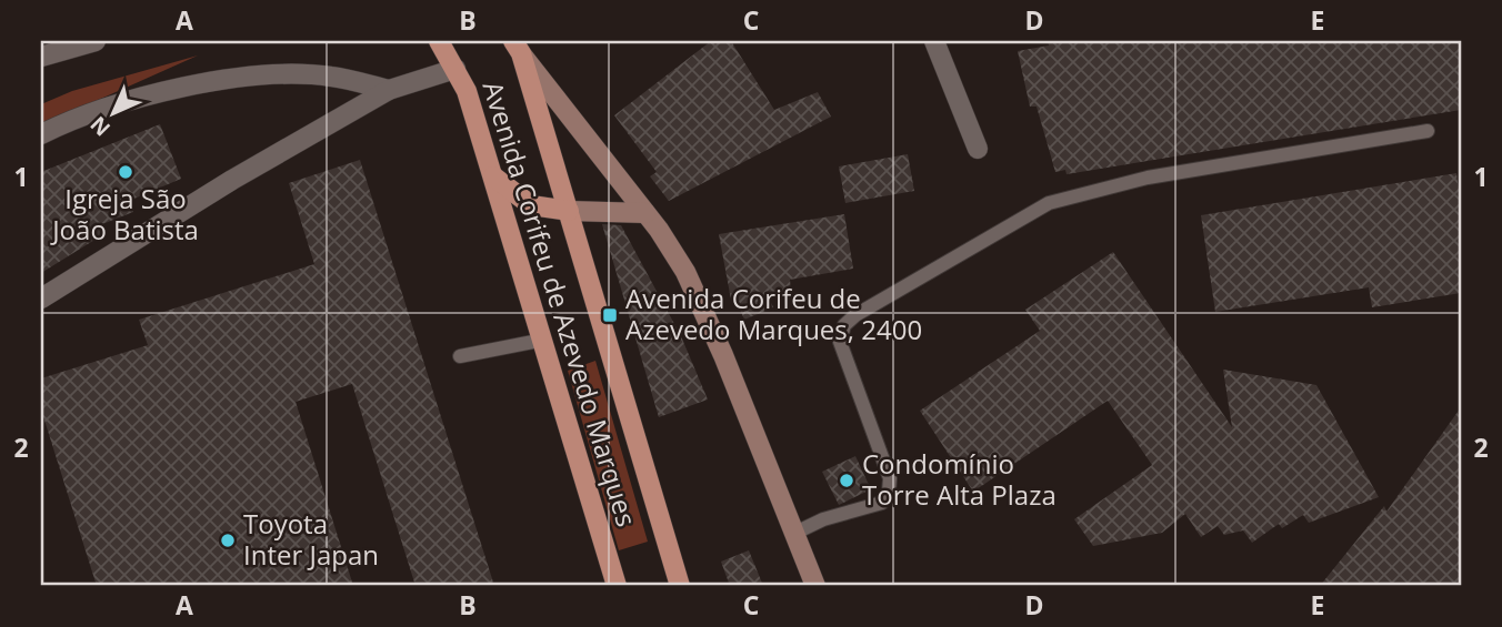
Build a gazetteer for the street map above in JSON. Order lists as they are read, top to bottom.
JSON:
{
  "streets": {
    "main road": ["Avenida Corifeu de Azevedo Marques"]
  },
  "places": {
    "other": ["Igreja São João Batista", "Condomínio Torre Alta Plaza", "Toyota Inter Japan"],
    "transit": ["Avenida Corifeu de Azevedo Marques, 2400"]
  },
  "north": "bottom left",
  "grid": {
    "columns": [
      "A",
      "B",
      "C",
      "D",
      "E"
    ],
    "rows": ["1", "2"]
  }
}
